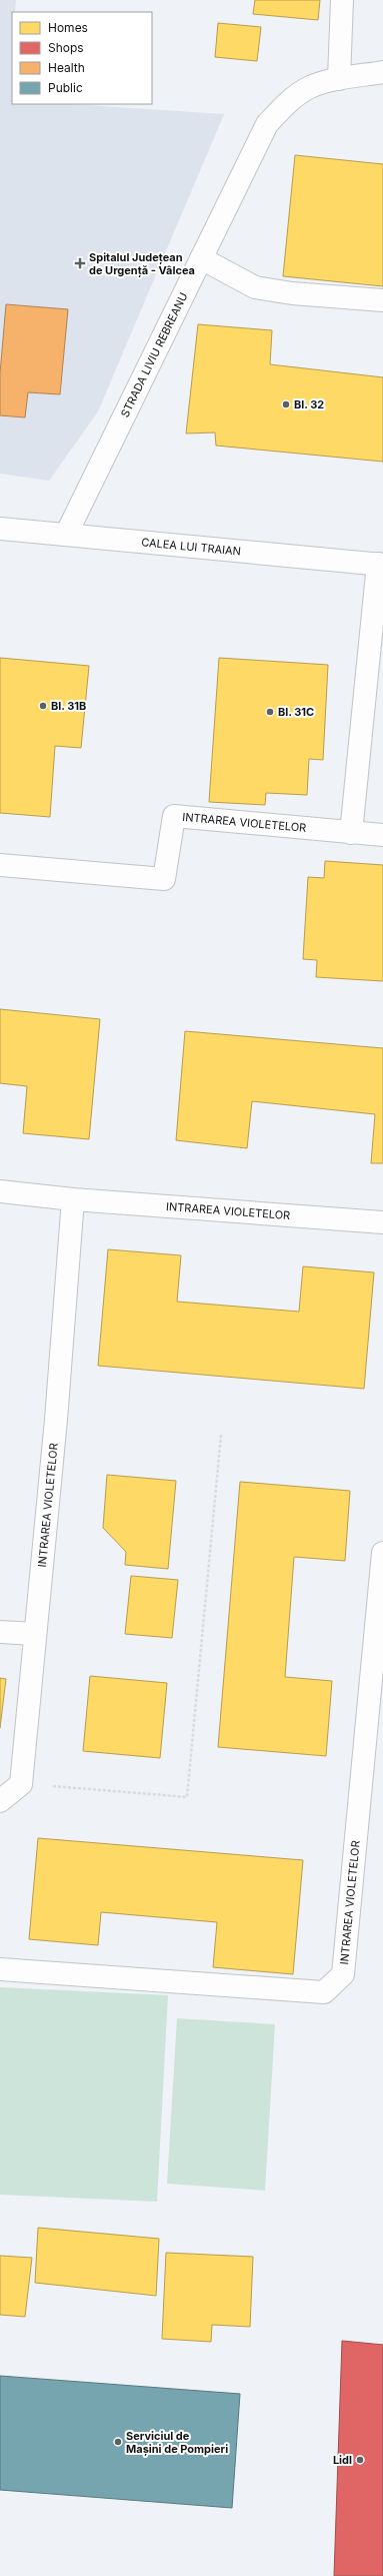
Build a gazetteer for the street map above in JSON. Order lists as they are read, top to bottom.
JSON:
{
  "streets": {
    "street": ["STRADA LIVIU REBREANU", "CALEA LUI TRAIAN", "INTRAREA VIOLETELOR"]
  },
  "crossings": [
    ["STRADA LIVIU REBREANU", "CALEA LUI TRAIAN"]
  ],
  "places": {
    "health": ["Spitalul Județean de Urgență - Vâlcea"],
    "other": [
      "Bl. 32",
      "Bl. 31B",
      "Bl. 31C",
      "Serviciul de Mașini de Pompieri",
      "Lidl"
    ]
  },
  "legend": [
    "Homes",
    "Shops",
    "Health",
    "Public"
  ]
}
